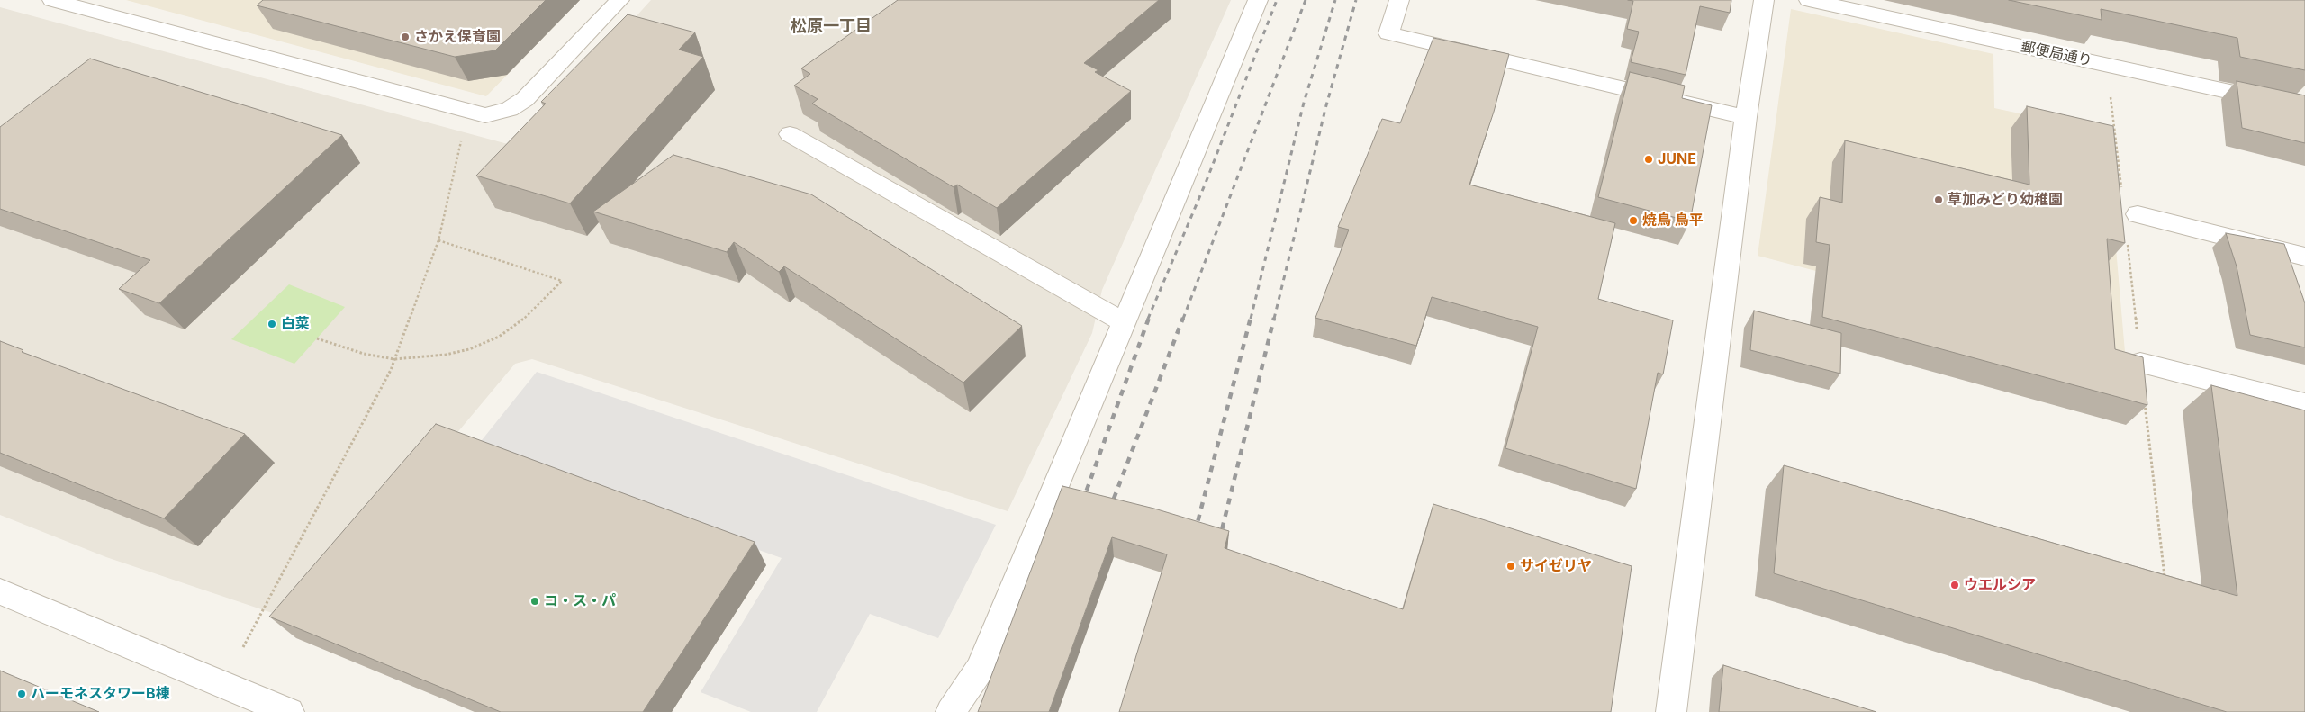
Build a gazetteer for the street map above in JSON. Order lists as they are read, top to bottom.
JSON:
{
  "streets": {
    "street": ["郵便局通り"]
  },
  "districts": ["松原一丁目"],
  "places": [
    "さかえ保育園",
    "JUNE",
    "草加みどり幼稚園",
    "焼鳥 鳥平",
    "白菜",
    "サイゼリヤ",
    "ウエルシア",
    "コ・ス・パ",
    "ハーモネスタワーB棟"
  ]
}
